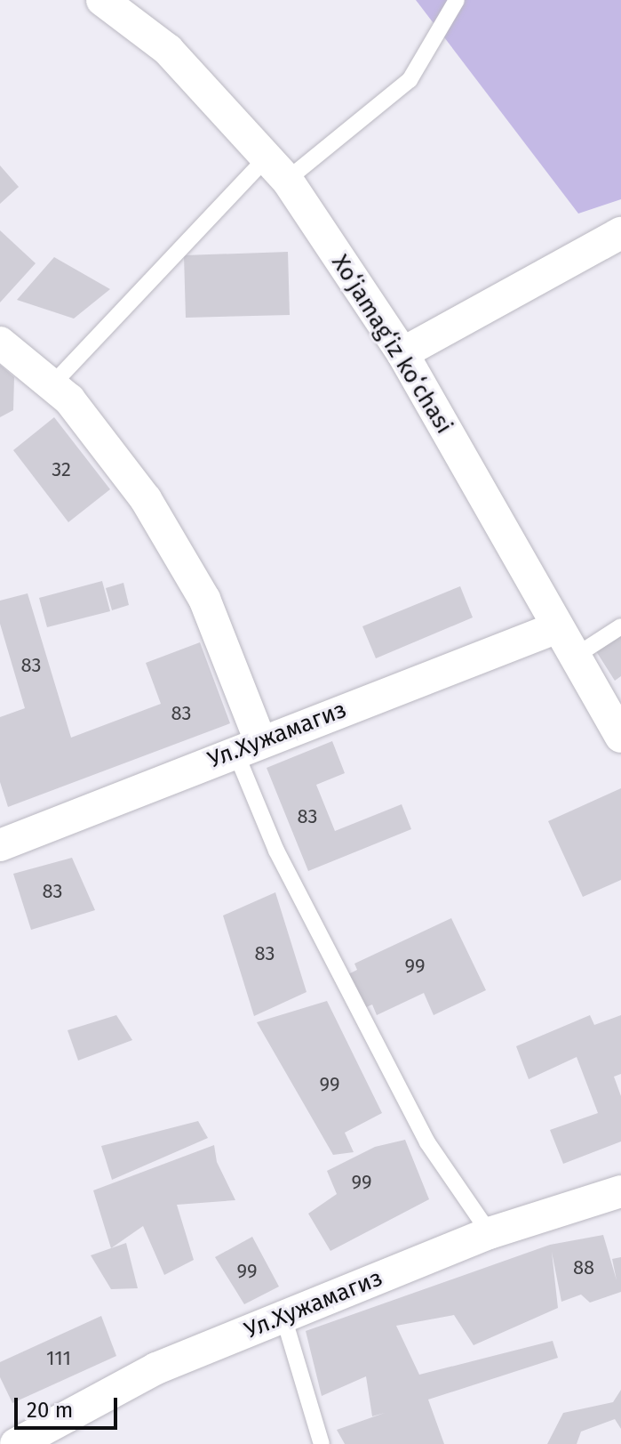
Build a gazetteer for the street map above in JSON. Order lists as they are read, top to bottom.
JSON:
{
  "streets": {
    "street": ["Xoʻjamagʻiz koʻchasi", "Ул.Хужамагиз"]
  },
  "crossings": [
    ["Xoʻjamagʻiz koʻchasi", "Ул.Хужамагиз"]
  ],
  "house_numbers": [
    "32",
    "83",
    "83",
    "83",
    "83",
    "83",
    "99",
    "99",
    "99",
    "88",
    "99",
    "111"
  ],
  "scale_bar": "20 m"
}
